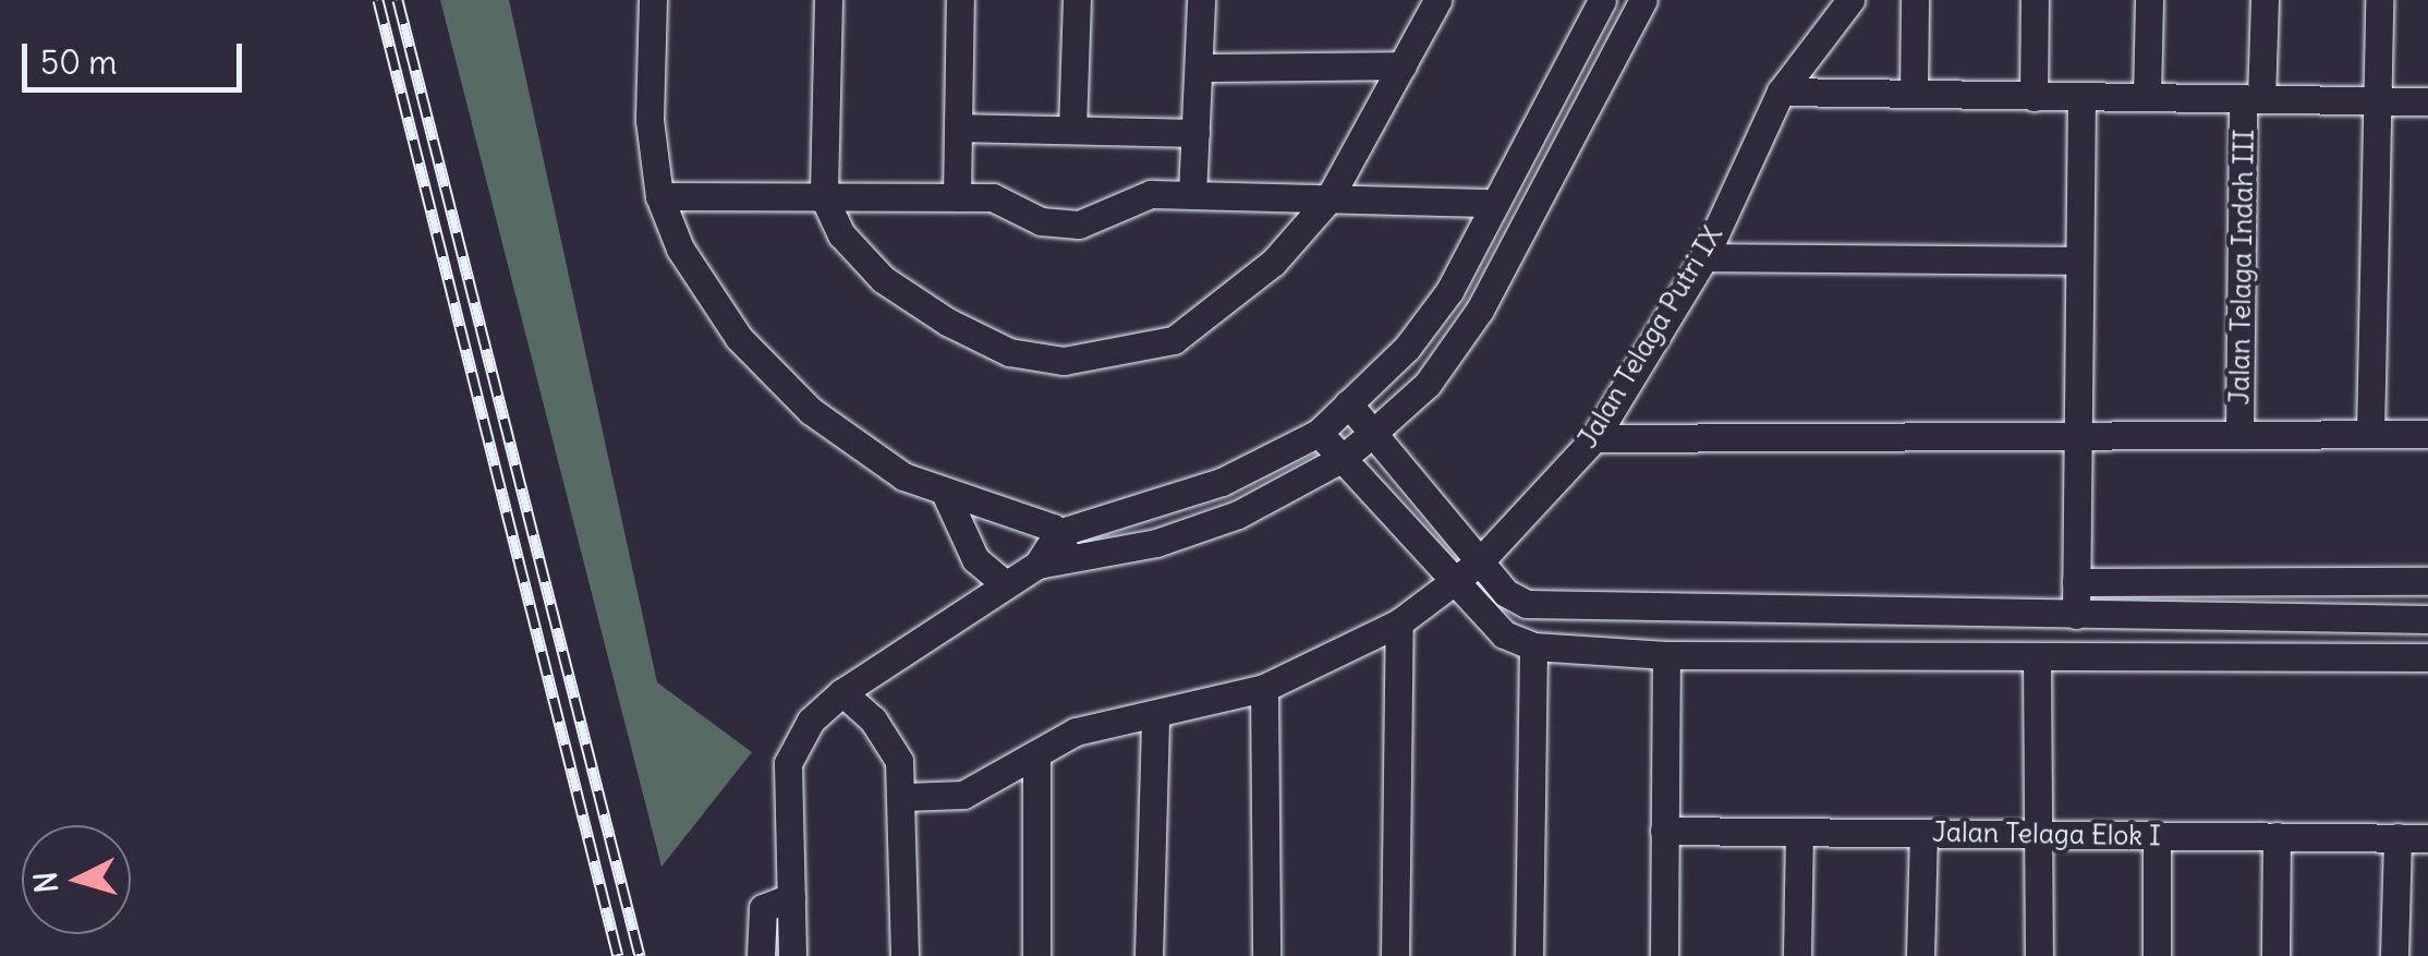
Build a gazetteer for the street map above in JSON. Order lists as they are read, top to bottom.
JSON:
{
  "streets": {
    "street": ["Jalan Telaga Indah III", "Jalan Telaga Putri IX", "Jalan Telaga Elok I"]
  },
  "scale_bar": "50 m",
  "north": "left"
}
